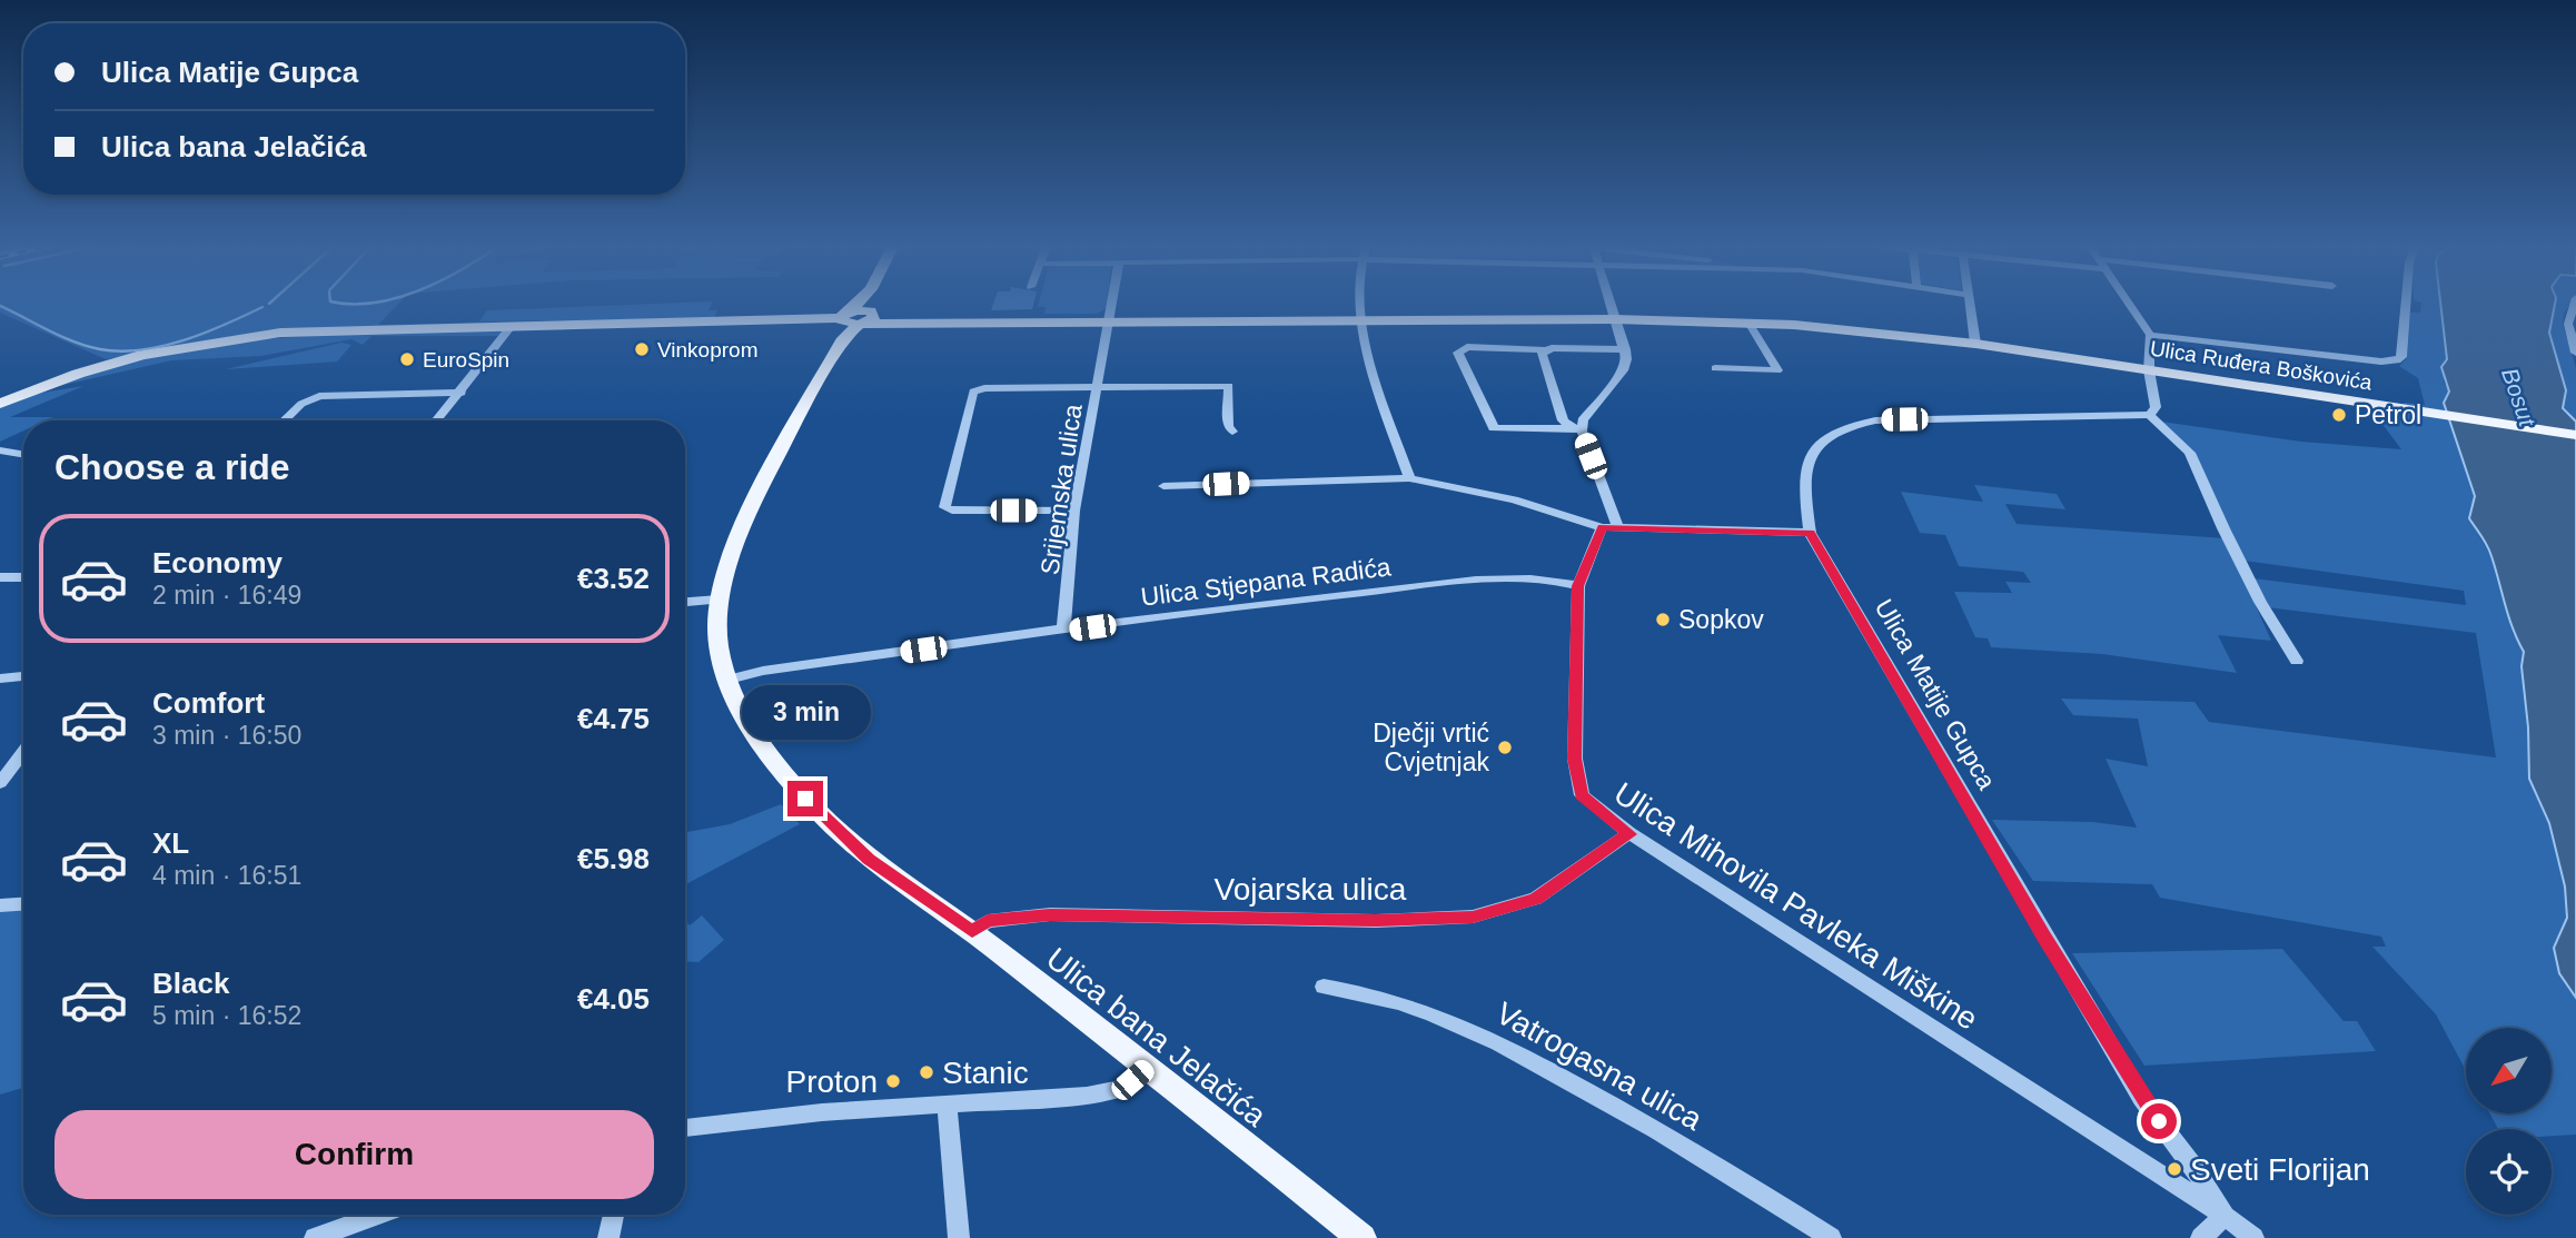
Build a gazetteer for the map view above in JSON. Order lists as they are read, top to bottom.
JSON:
{
  "streets": {
    "main road": ["Ulica Ruđera Boškovića", "Ulica bana Jelačića"],
    "street": [
      "Srijemska ulica",
      "Ulica Stjepana Radića",
      "Ulica Matije Gupca",
      "Vojarska ulica",
      "Ulica Mihovila Pavleka Miškine",
      "Vatrogasna ulica"
    ]
  },
  "crossings": [
    ["Ulica Ruđera Boškovića", "Srijemska ulica"],
    ["Ulica Ruđera Boškovića", "Ulica bana Jelačića"],
    ["Srijemska ulica", "Ulica Stjepana Radića"],
    ["Ulica Stjepana Radića", "Ulica Mihovila Pavleka Miškine"],
    ["Ulica Stjepana Radića", "Ulica bana Jelačića"],
    ["Ulica Matije Gupca", "Ulica Mihovila Pavleka Miškine"],
    ["Vojarska ulica", "Ulica Mihovila Pavleka Miškine"],
    ["Vojarska ulica", "Ulica bana Jelačića"]
  ],
  "water": ["Bosut"],
  "places": [
    "Vinkoprom",
    "EuroSpin",
    "Petrol",
    "Sopkov",
    "Dječji vrtić Cvjetnjak",
    "Stanic",
    "Proton",
    "Sveti Florijan"
  ],
  "north": "bottom left",
  "page": {
    "banner": ["Ulica Matije Gupca", "Ulica bana Jelačića"],
    "heading": "Choose a ride",
    "list": [
      {
        "name": "Economy",
        "note": "2 min · 16:49",
        "value": "€3.52"
      },
      {
        "name": "Comfort",
        "note": "3 min · 16:50",
        "value": "€4.75"
      },
      {
        "name": "XL",
        "note": "4 min · 16:51",
        "value": "€5.98"
      },
      {
        "name": "Black",
        "note": "5 min · 16:52",
        "value": "€4.05"
      }
    ],
    "bubble": "3 min",
    "buttons": "Confirm"
  }
}
